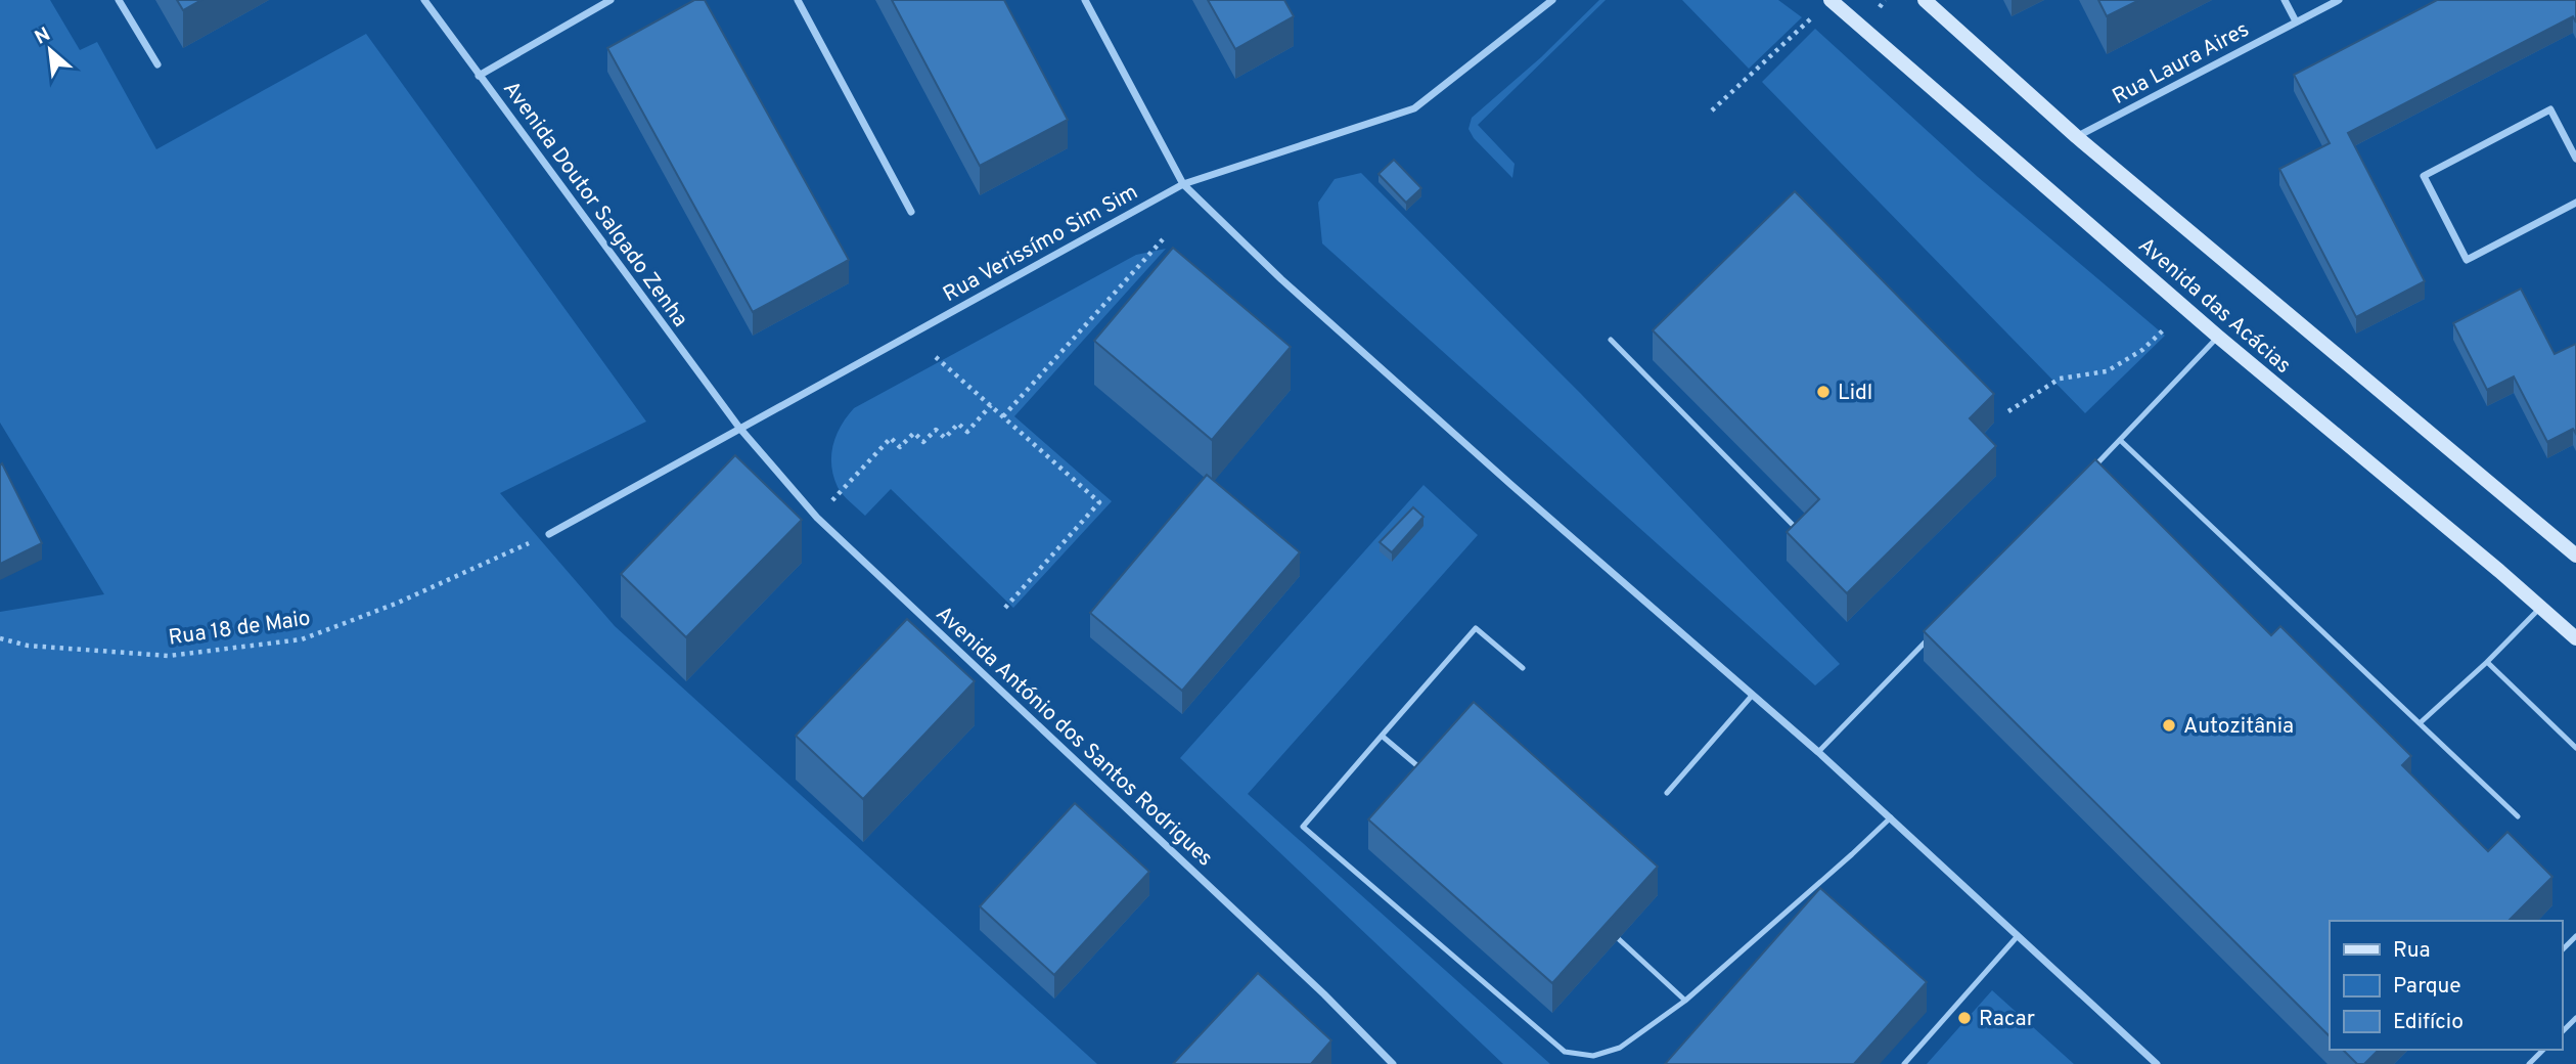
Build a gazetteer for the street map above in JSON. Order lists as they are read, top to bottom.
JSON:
{
  "streets": {
    "main road": ["Avenida das Acácias"],
    "street": [
      "Rua Laura Aires",
      "Avenida Doutor Salgado Zenha",
      "Rua Verissímo Sim Sim",
      "Avenida António dos Santos Rodrigues"
    ],
    "path": ["Rua 18 de Maio"]
  },
  "crossings": [
    ["Rua Laura Aires", "Avenida das Acácias"],
    ["Avenida Doutor Salgado Zenha", "Rua Verissímo Sim Sim"],
    ["Avenida Doutor Salgado Zenha", "Avenida António dos Santos Rodrigues"],
    ["Rua Verissímo Sim Sim", "Rua 18 de Maio"],
    ["Rua Verissímo Sim Sim", "Avenida António dos Santos Rodrigues"]
  ],
  "places": ["Lidl", "Autozitânia", "Racar"],
  "legend": ["Rua", "Parque", "Edifício"],
  "north": "top left"
}
